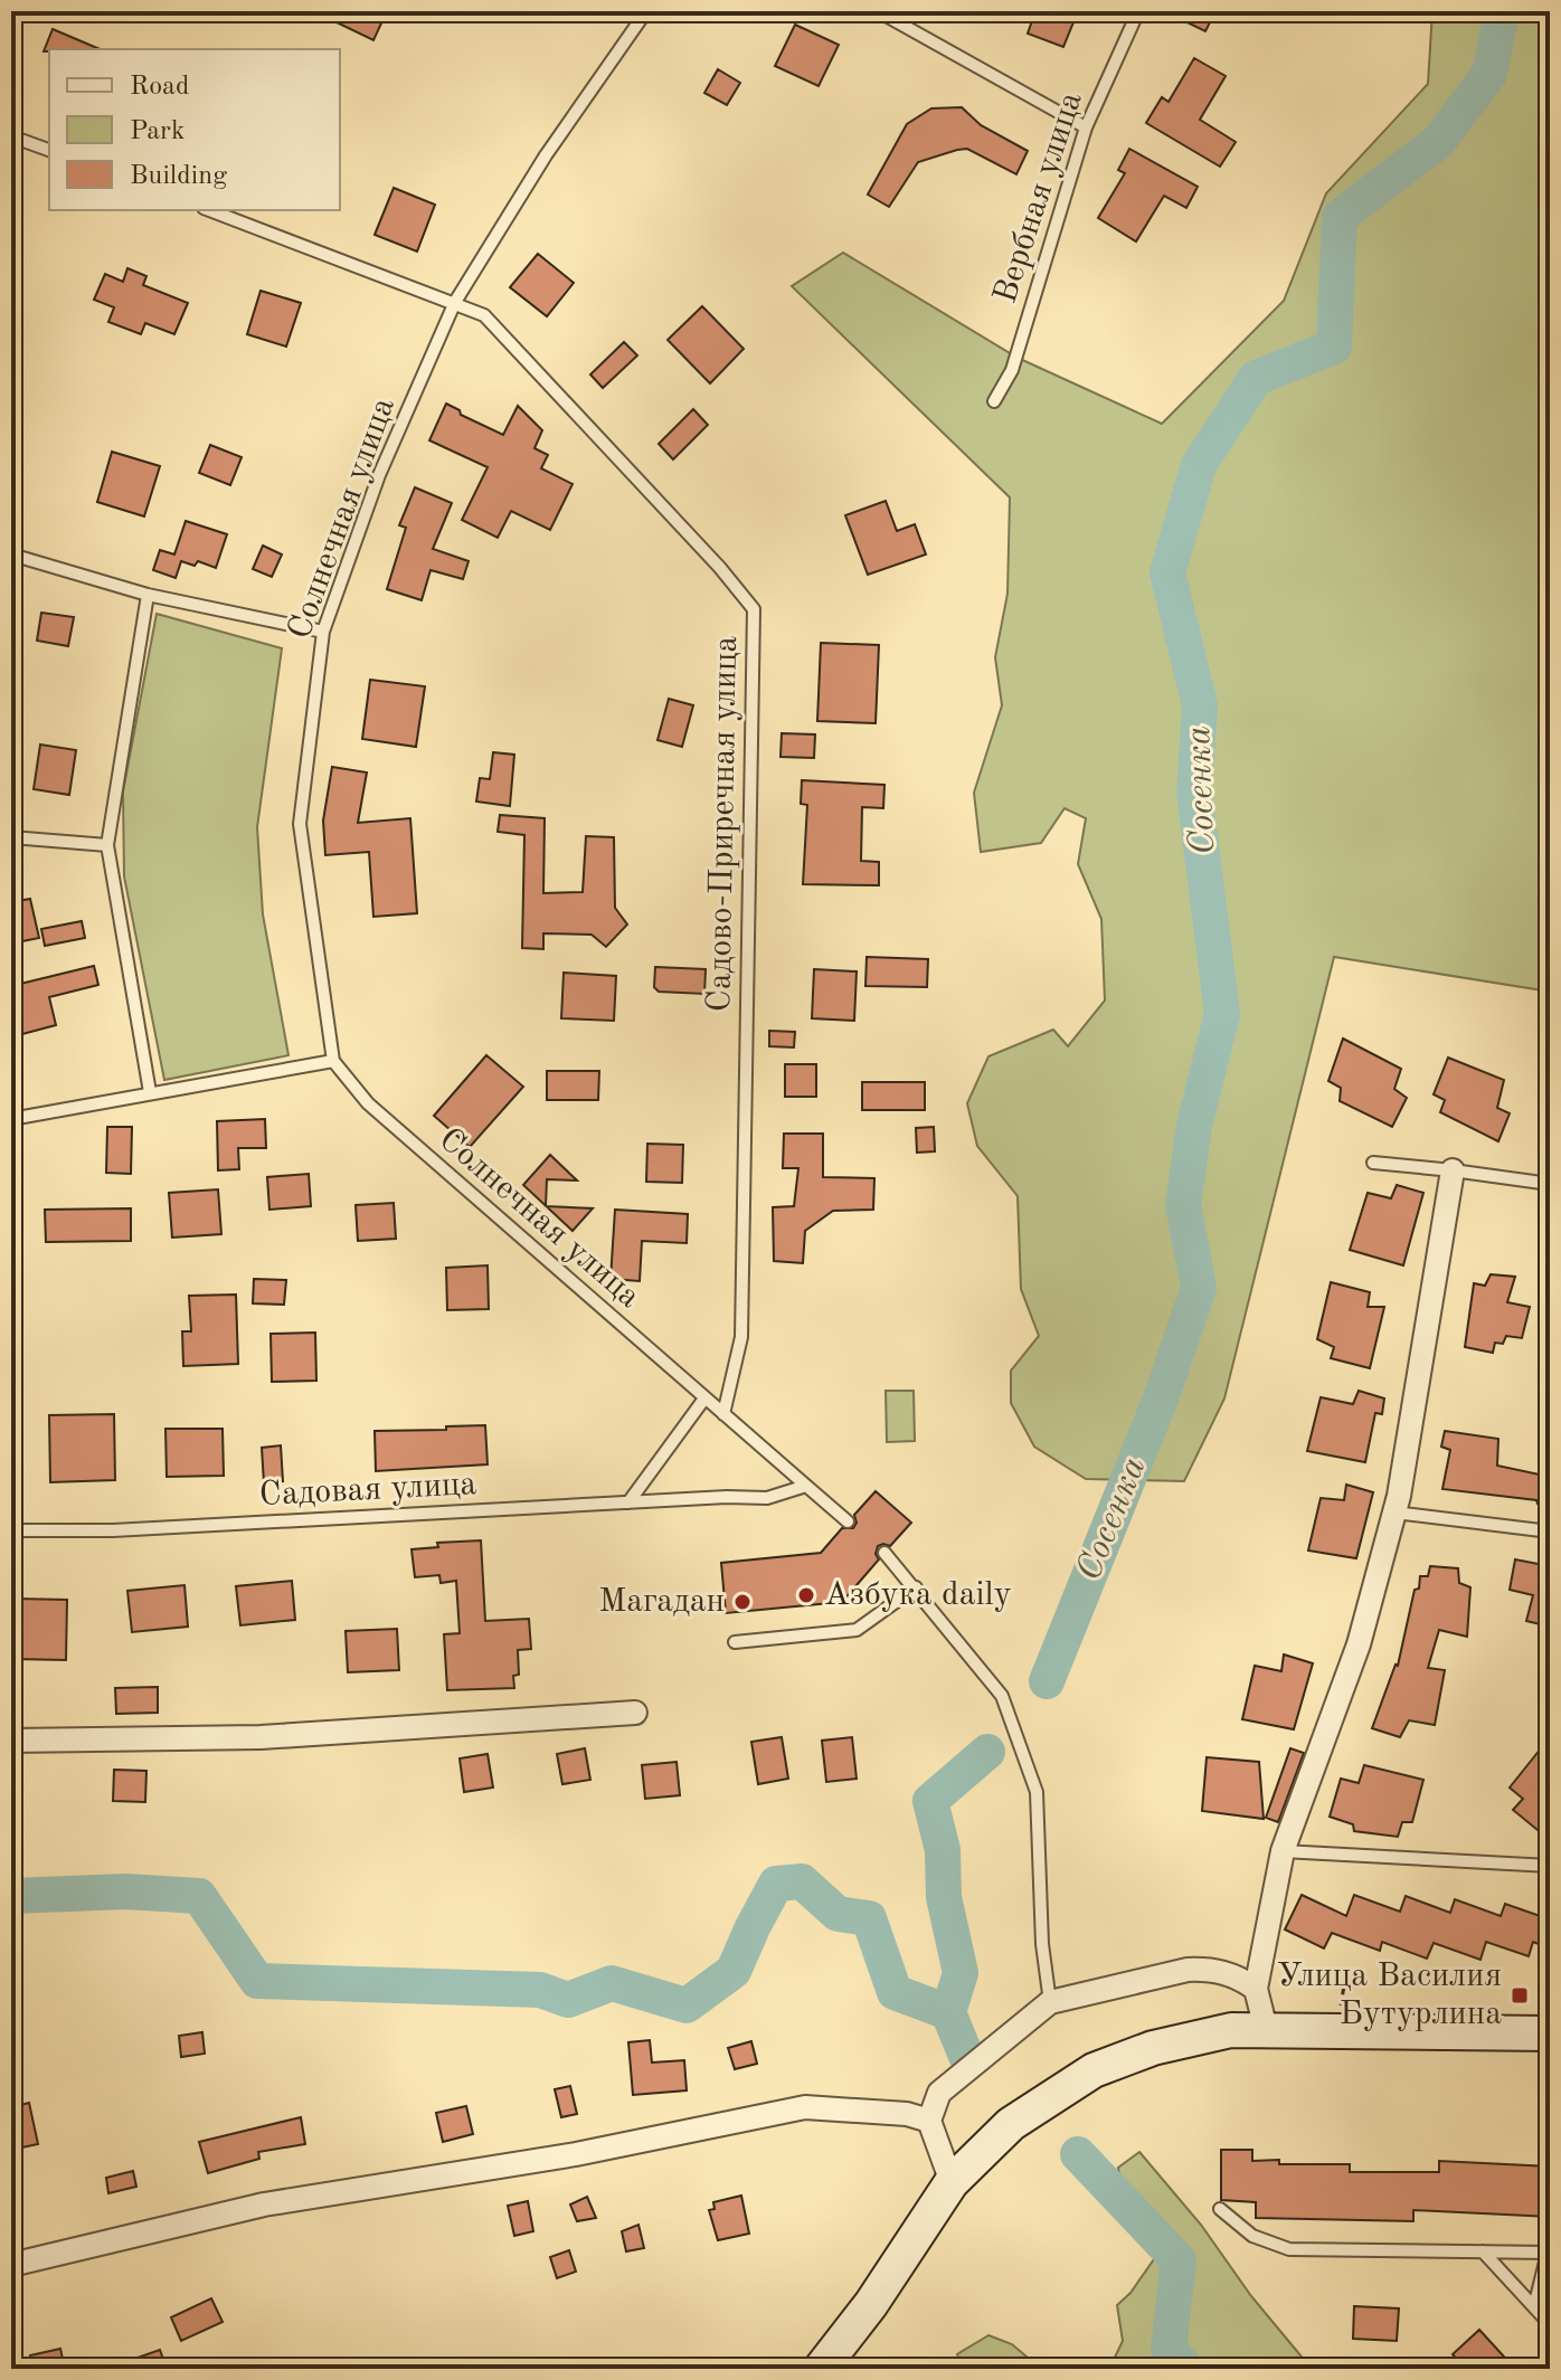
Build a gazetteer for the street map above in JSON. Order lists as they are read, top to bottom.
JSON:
{
  "streets": {
    "lane": [
      "Вербная улица",
      "Солнечная улица",
      "Садово-Приречная улица",
      "Садовая улица"
    ]
  },
  "crossings": [
    ["Солнечная улица", "Садово-Приречная улица"],
    ["Солнечная улица", "Садовая улица"]
  ],
  "water": ["Сосенка"],
  "places": {
    "other": ["Азбука daily", "Магадан"],
    "transit": ["Улица Василия Бутурлина"]
  },
  "legend": ["Road", "Park", "Building"]
}
